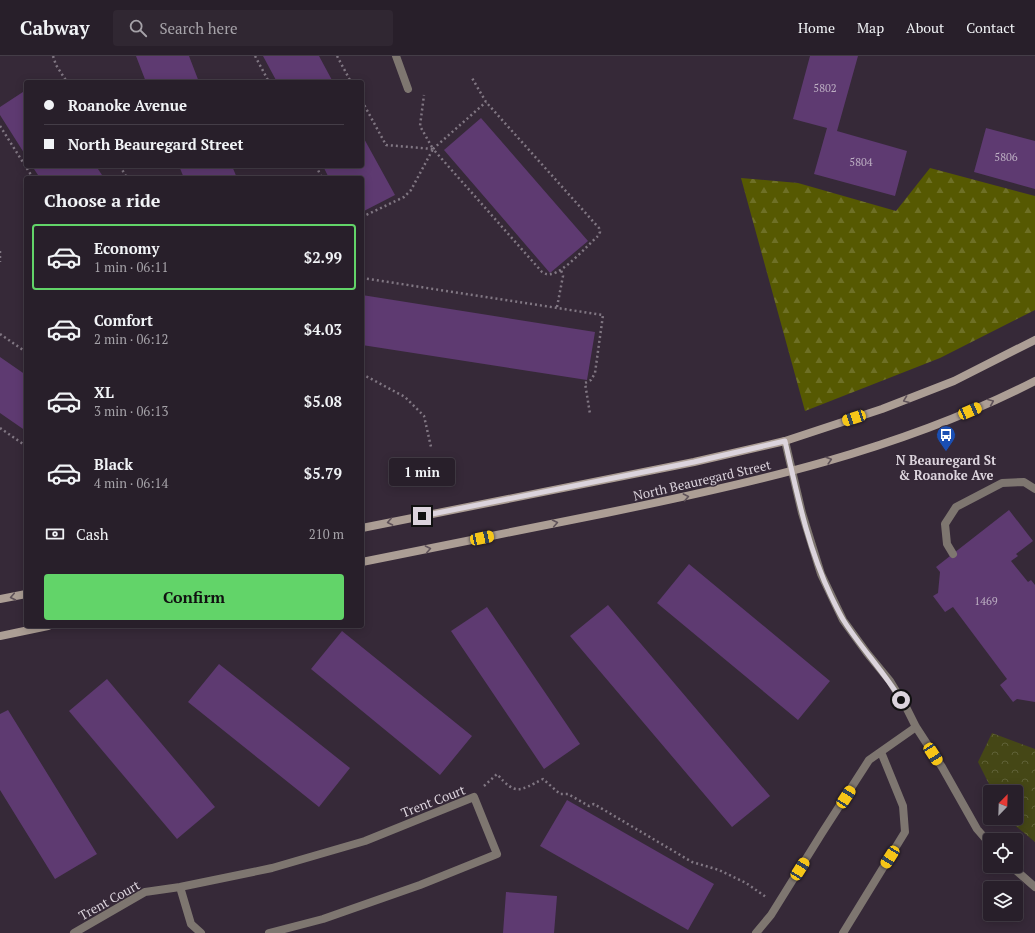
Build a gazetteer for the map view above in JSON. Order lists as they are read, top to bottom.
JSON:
{
  "streets": {
    "main road": ["North Beauregard Street"],
    "street": ["Trent Court"]
  },
  "places": {
    "bus stop": ["N Beauregard St & Roanoke Ave"]
  },
  "house_numbers": [
    "5802",
    "5806",
    "5804",
    "1469"
  ],
  "north": "top right",
  "page": {
    "header": "Cabway",
    "search": "Search here",
    "nav": [
      "Home",
      "Map",
      "About",
      "Contact"
    ],
    "banner": ["Roanoke Avenue", "North Beauregard Street"],
    "heading": "Choose a ride",
    "list": [
      {
        "name": "Economy",
        "note": "1 min · 06:11",
        "value": "$2.99"
      },
      {
        "name": "Comfort",
        "note": "2 min · 06:12",
        "value": "$4.03"
      },
      {
        "name": "XL",
        "note": "3 min · 06:13",
        "value": "$5.08"
      },
      {
        "name": "Black",
        "note": "4 min · 06:14",
        "value": "$5.79"
      }
    ],
    "bubble": "1 min",
    "pay": ["Cash", "210 m"],
    "buttons": "Confirm"
  }
}
